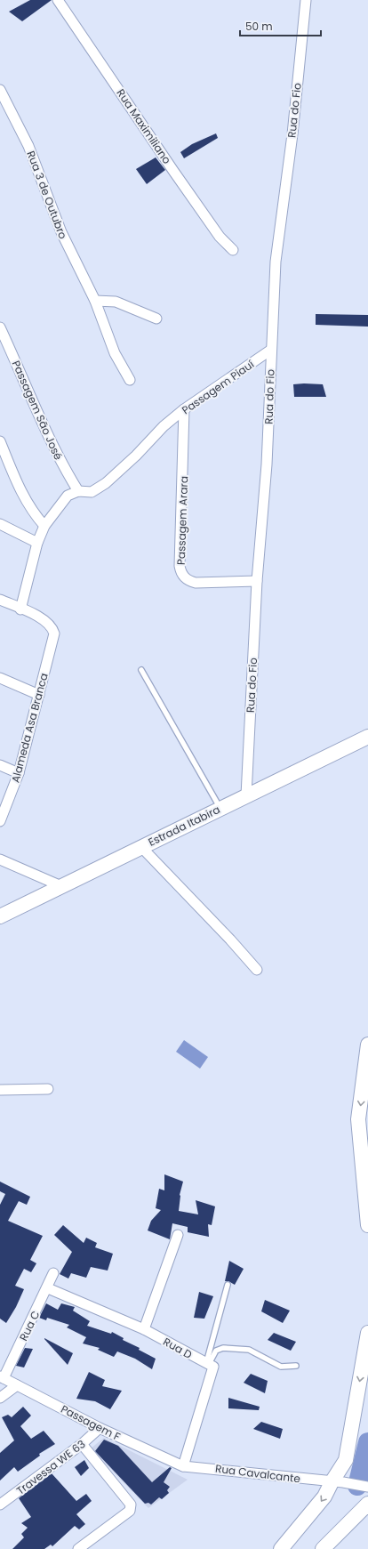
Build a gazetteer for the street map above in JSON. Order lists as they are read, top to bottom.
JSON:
{
  "streets": {
    "main road": ["Estrada Itabira"],
    "street": [
      "Rua do Fio",
      "Rua Maximiliano",
      "Rua 3 de Outubro",
      "Passagem Piauí",
      "Passagem São José",
      "Passagem Arara",
      "Alameda Asa Branca",
      "Rua C",
      "Rua D",
      "Passagem F",
      "Travessa WE 63",
      "Rua Cavalcante"
    ]
  },
  "crossings": [
    ["Rua do Fio", "Passagem Piauí"],
    ["Rua do Fio", "Passagem Arara"],
    ["Rua do Fio", "Estrada Itabira"],
    ["Passagem Piauí", "Passagem São José"],
    ["Passagem Piauí", "Passagem Arara"],
    ["Rua C", "Rua D"],
    ["Rua C", "Passagem F"],
    ["Passagem F", "Travessa WE 63"],
    ["Passagem F", "Rua Cavalcante"]
  ],
  "scale_bar": "50 m"
}
